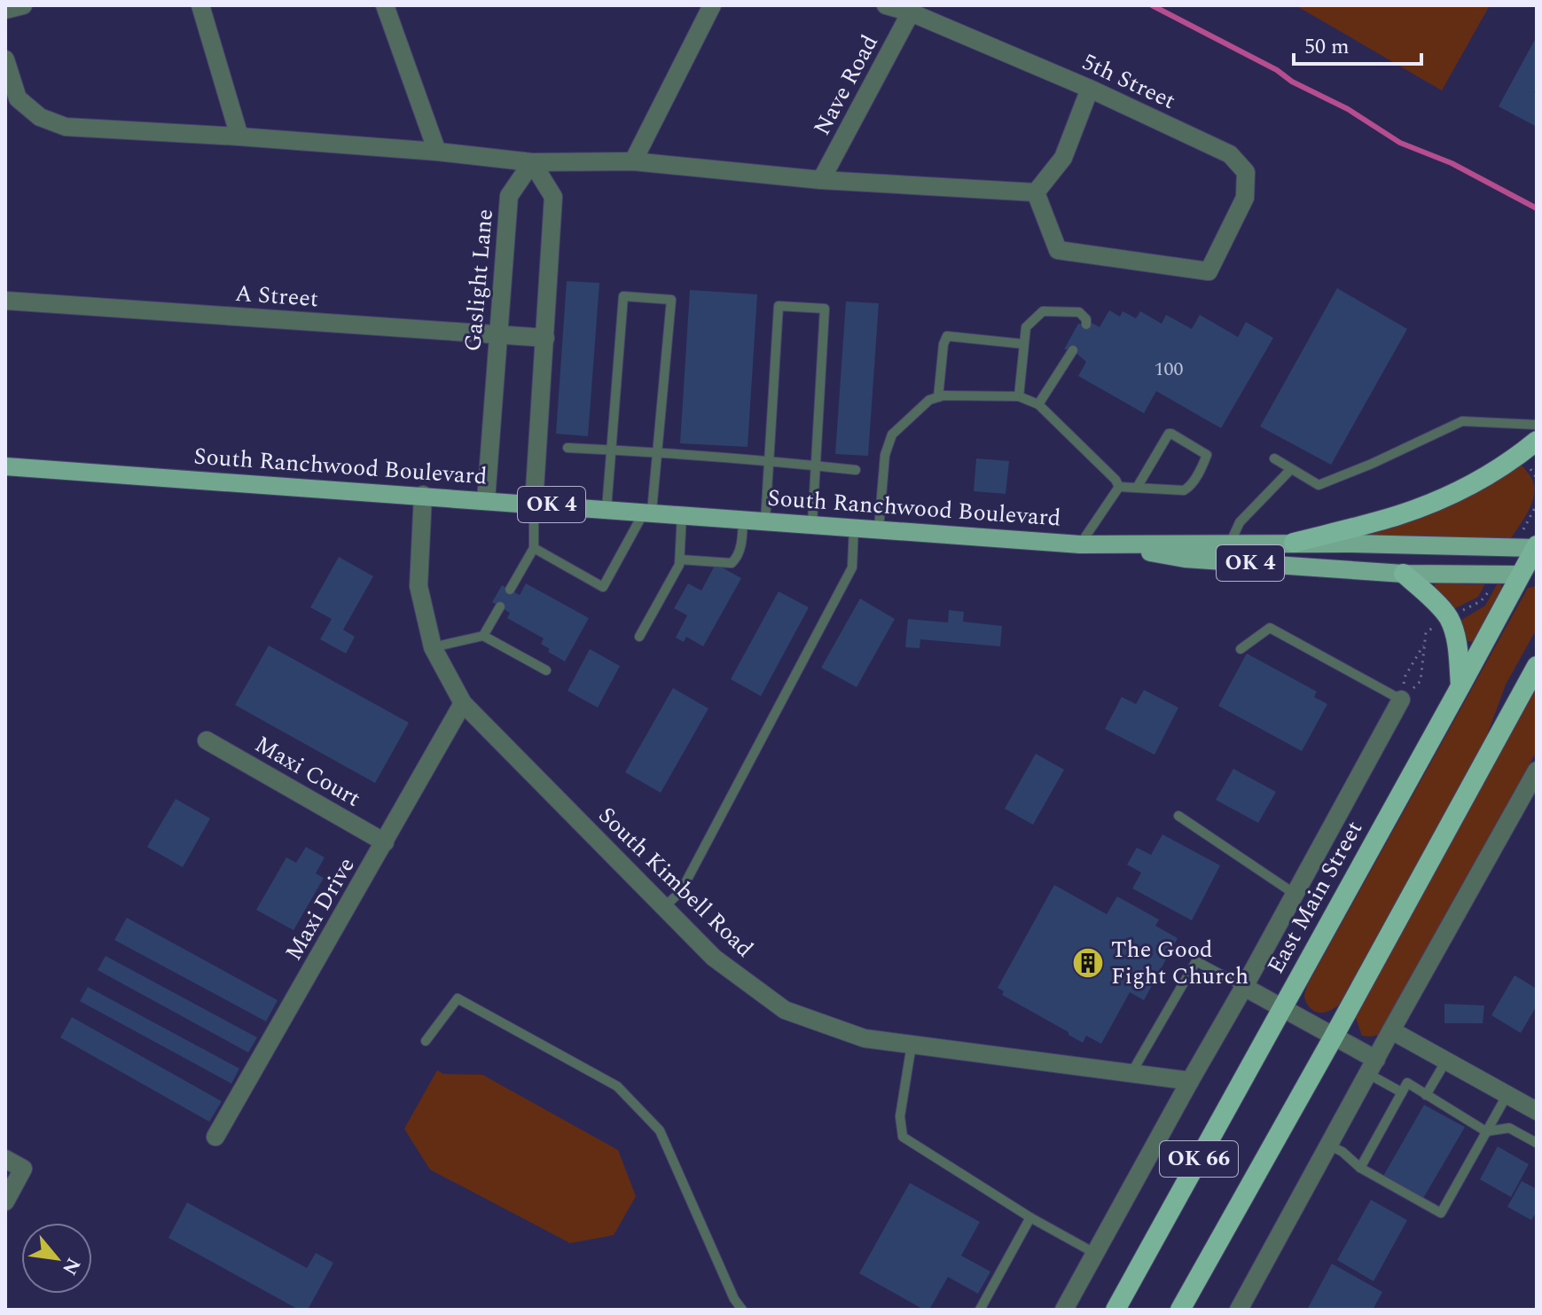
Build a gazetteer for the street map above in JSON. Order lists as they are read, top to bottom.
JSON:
{
  "streets": {
    "highway": ["OK 4", "East Main Street", "OK 66"],
    "main road": ["South Ranchwood Boulevard"],
    "street": [
      "5th Street",
      "Nave Road",
      "Gaslight Lane",
      "A Street",
      "Maxi Court",
      "South Kimbell Road",
      "Maxi Drive"
    ]
  },
  "crossings": [
    ["5th Street", "Nave Road"],
    ["Gaslight Lane", "A Street"],
    ["Gaslight Lane", "South Ranchwood Boulevard"],
    ["South Ranchwood Boulevard", "OK 4"],
    ["South Ranchwood Boulevard", "South Kimbell Road"],
    ["South Ranchwood Boulevard", "East Main Street"],
    ["Maxi Court", "Maxi Drive"],
    ["South Kimbell Road", "East Main Street"],
    ["South Kimbell Road", "Maxi Drive"]
  ],
  "places": {
    "building": ["The Good Fight Church"]
  },
  "house_numbers": ["100"],
  "scale_bar": "50 m",
  "north": "bottom right"
}
